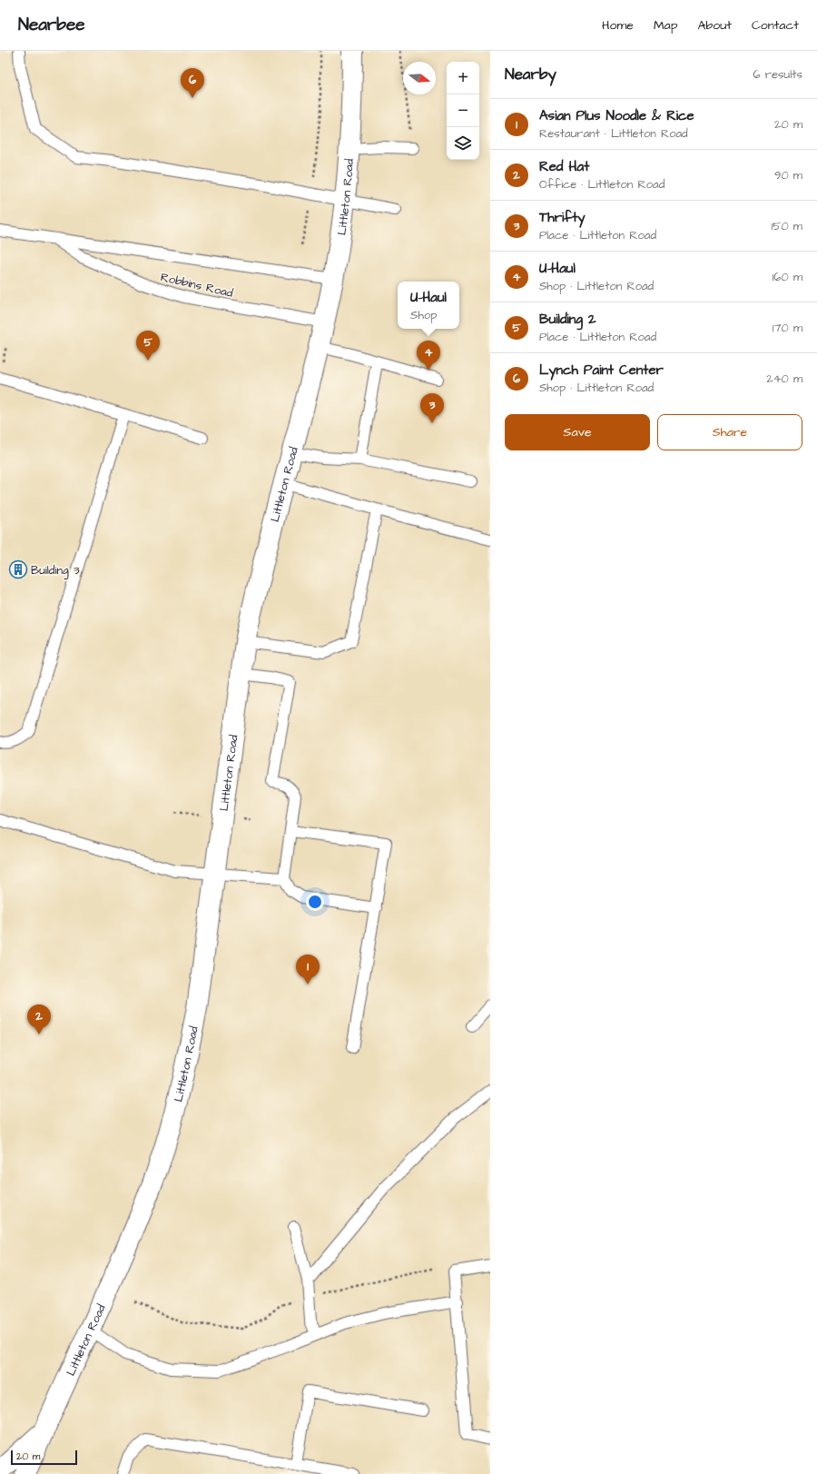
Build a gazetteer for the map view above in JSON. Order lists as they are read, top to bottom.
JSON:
{
  "streets": {
    "main road": ["Littleton Road"],
    "lane": ["Robbins Road"]
  },
  "crossings": [
    ["Littleton Road", "Robbins Road"]
  ],
  "places": {
    "building": ["Building 3"]
  },
  "scale_bar": "20 m",
  "north": "right",
  "page": {
    "header": "Nearbee",
    "nav": [
      "Home",
      "Map",
      "About",
      "Contact"
    ],
    "heading": ["Nearby", "6 results"],
    "map_buttons": ["+", "−"],
    "pins": [
      "6",
      "5",
      "4",
      "3",
      "1",
      "2"
    ],
    "list": [
      {
        "mark": "1",
        "name": "Asian Plus Noodle & Rice",
        "note": "Restaurant · Littleton Road",
        "value": "20 m"
      },
      {
        "mark": "2",
        "name": "Red Hat",
        "note": "Office · Littleton Road",
        "value": "90 m"
      },
      {
        "mark": "3",
        "name": "Thrifty",
        "note": "Place · Littleton Road",
        "value": "150 m"
      },
      {
        "mark": "4",
        "name": "U-Haul",
        "note": "Shop · Littleton Road",
        "value": "160 m"
      },
      {
        "mark": "5",
        "name": "Building 2",
        "note": "Place · Littleton Road",
        "value": "170 m"
      },
      {
        "mark": "6",
        "name": "Lynch Paint Center",
        "note": "Shop · Littleton Road",
        "value": "240 m"
      }
    ],
    "popup": ["U-Haul", "Shop"],
    "buttons": ["Save", "Share"],
    "scale": "20 m"
  }
}
